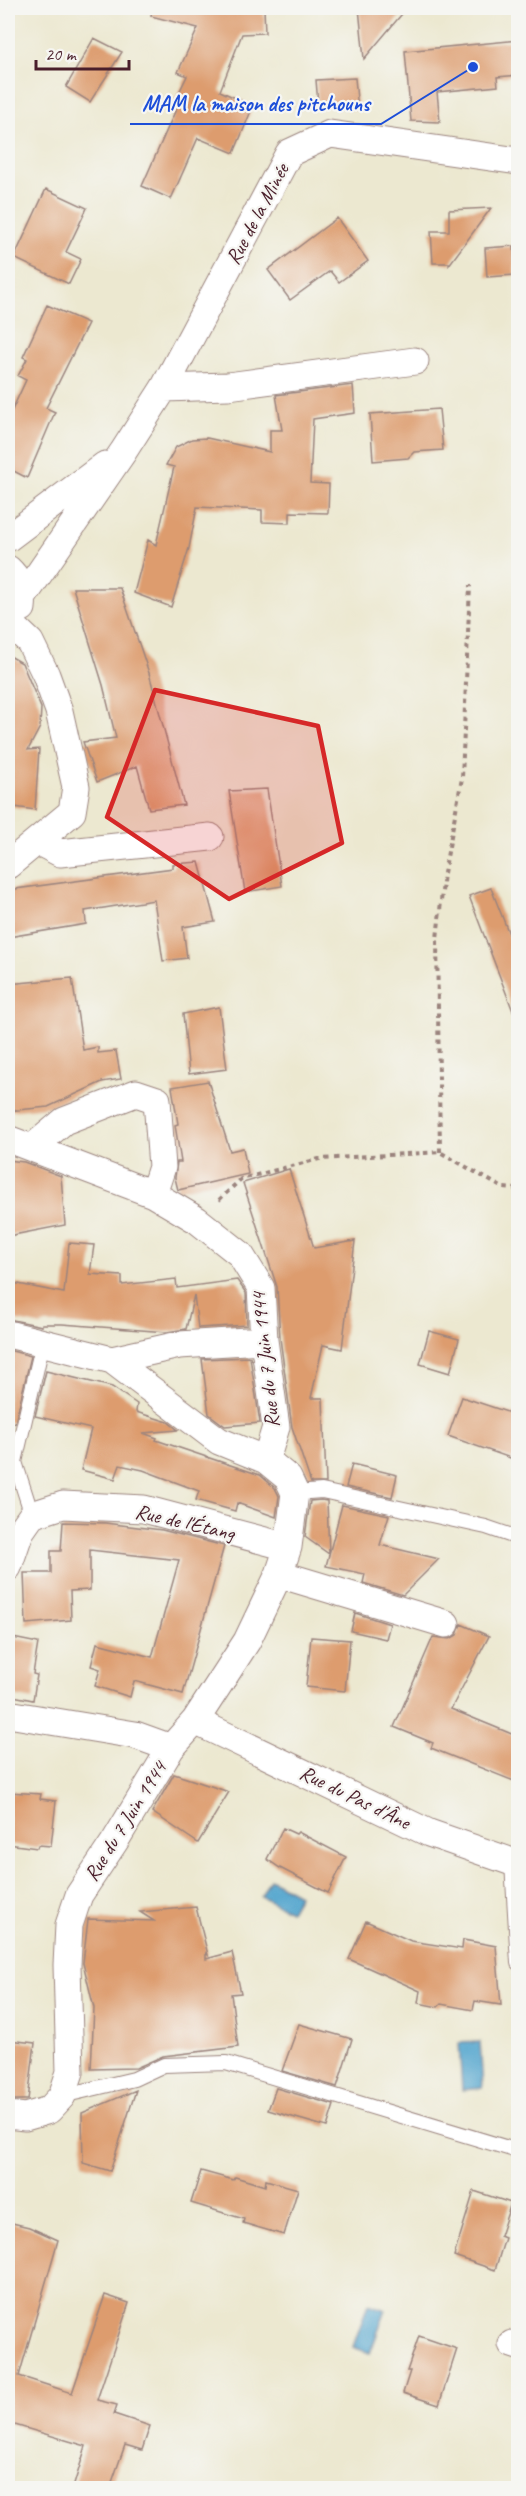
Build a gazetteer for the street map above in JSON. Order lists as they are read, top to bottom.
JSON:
{
  "streets": {
    "street": [
      "Rue de la Minée",
      "Rue du 7 Juin 1944",
      "Rue de l'Étang",
      "Rue du Pas d'Âne"
    ]
  },
  "crossings": [
    ["Rue du 7 Juin 1944", "Rue de l'Étang"],
    ["Rue du 7 Juin 1944", "Rue du Pas d'Âne"]
  ],
  "places": ["MAM la maison des pitchouns"],
  "scale_bar": "20 m"
}
